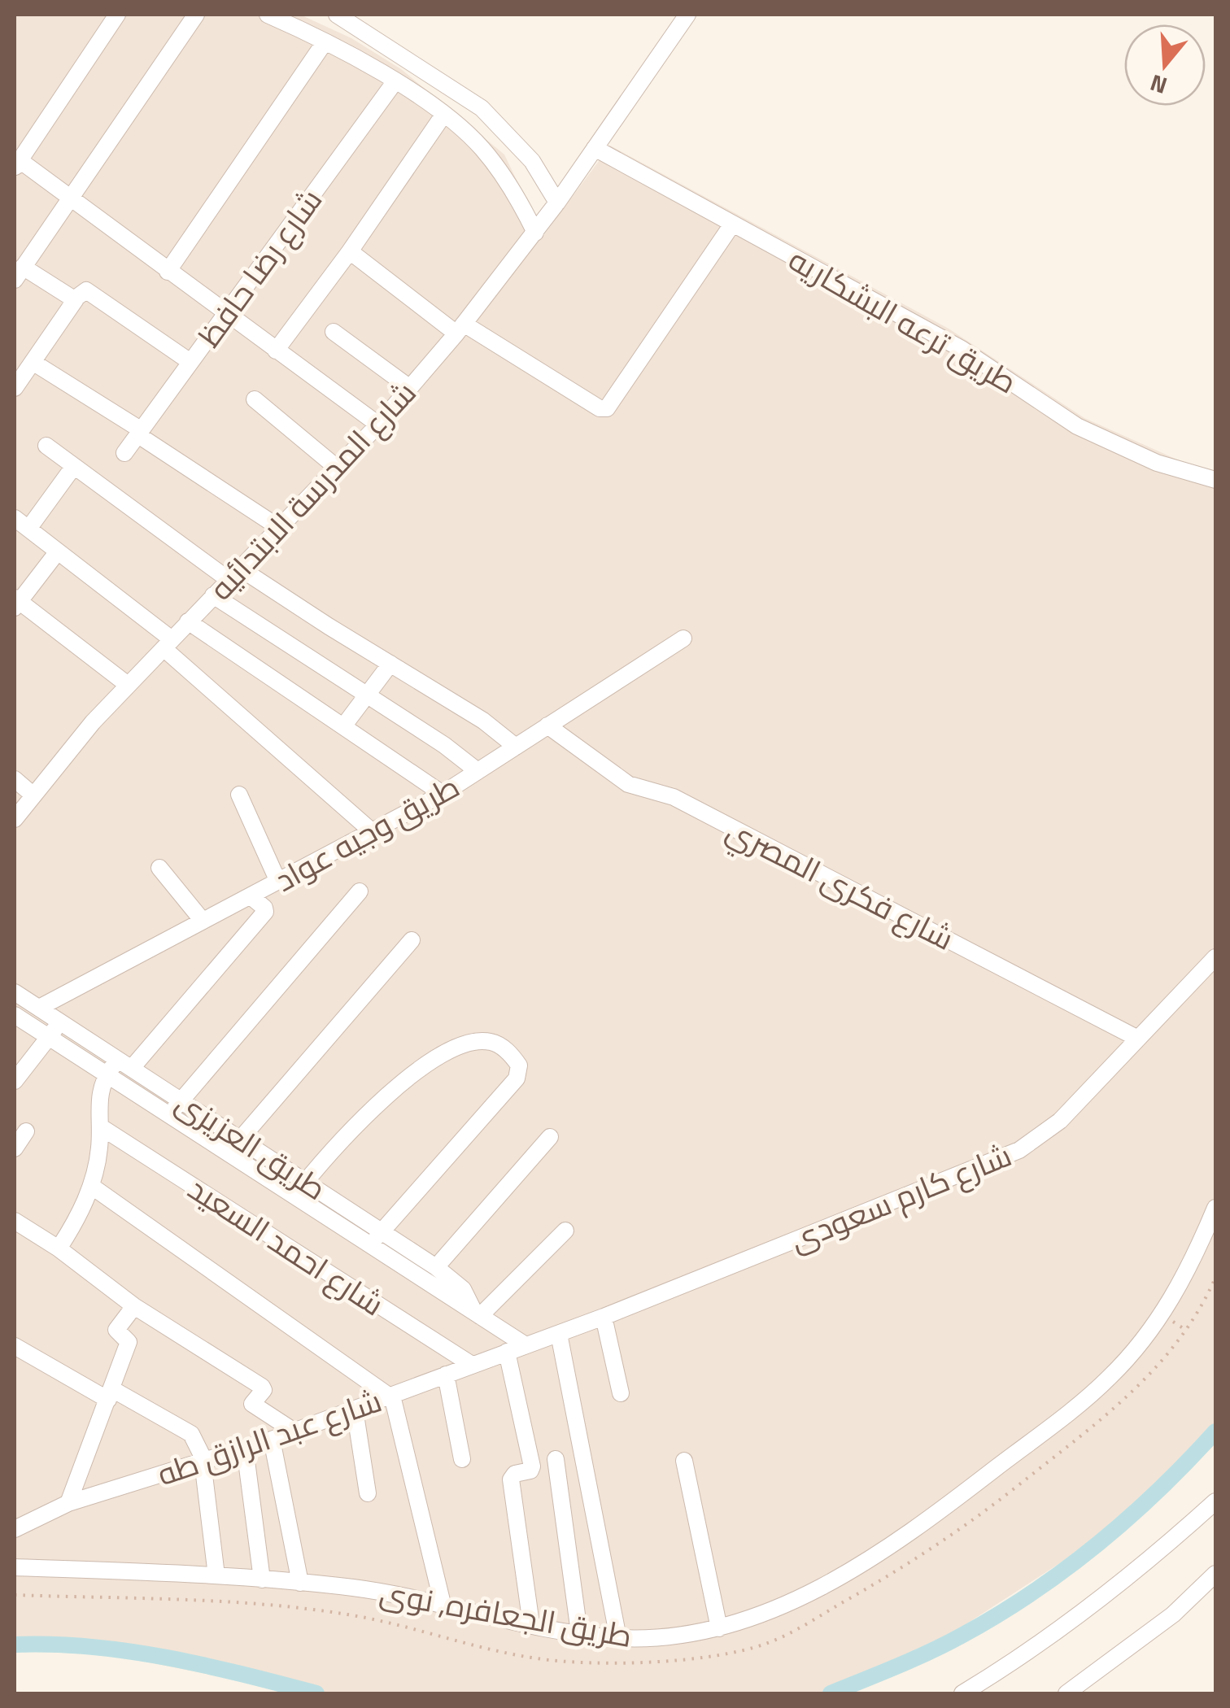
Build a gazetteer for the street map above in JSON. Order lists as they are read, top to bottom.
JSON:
{
  "streets": {
    "street": [
      "شارع رضا حافظ",
      "طريق ترعه البشكاريه",
      "شارع المدرسة الابتدائيه",
      "طريق وجيه عواد",
      "شارع فكرى المصري",
      "طريق العزيزى",
      "شارع كارم سعودى",
      "شارع احمد السعيد",
      "شارع عبد الرازق طه",
      "طريق الجعافره, نوى"
    ]
  },
  "crossings": [
    ["طريق ترعه البشكاريه", "شارع المدرسة الابتدائيه"],
    ["طريق وجيه عواد", "شارع فكرى المصري"],
    ["طريق وجيه عواد", "طريق العزيزى"],
    ["شارع فكرى المصري", "شارع كارم سعودى"],
    ["طريق العزيزى", "شارع كارم سعودى"],
    ["طريق العزيزى", "شارع عبد الرازق طه"],
    ["شارع كارم سعودى", "شارع عبد الرازق طه"],
    ["شارع احمد السعيد", "شارع عبد الرازق طه"]
  ],
  "north": "bottom"
}
